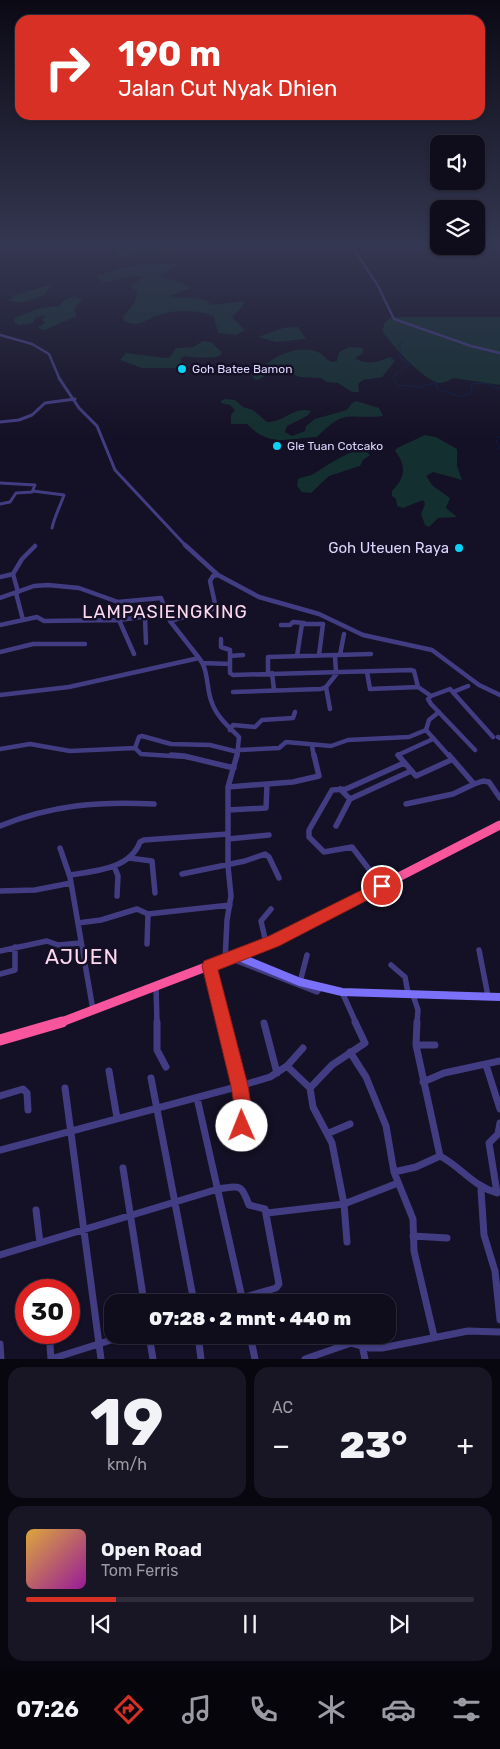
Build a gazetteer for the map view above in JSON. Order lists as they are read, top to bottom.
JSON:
{
  "districts": ["LAMPASIENGKING", "AJUEN"],
  "places": ["Goh Batee Bamon", "Gle Tuan Cotcako", "Goh Uteuen Raya"],
  "page": {
    "turn": ["190 m", "Jalan Cut Nyak Dhien"],
    "limit": "30",
    "trip": "07:28 · 2 mnt · 440 m",
    "tile": [
      ["19", "km/h"],
      "AC"
    ],
    "heat": ["−", "23°", "+"],
    "song": ["Open Road", "Tom Ferris"],
    "tabs": "07:26"
  }
}
